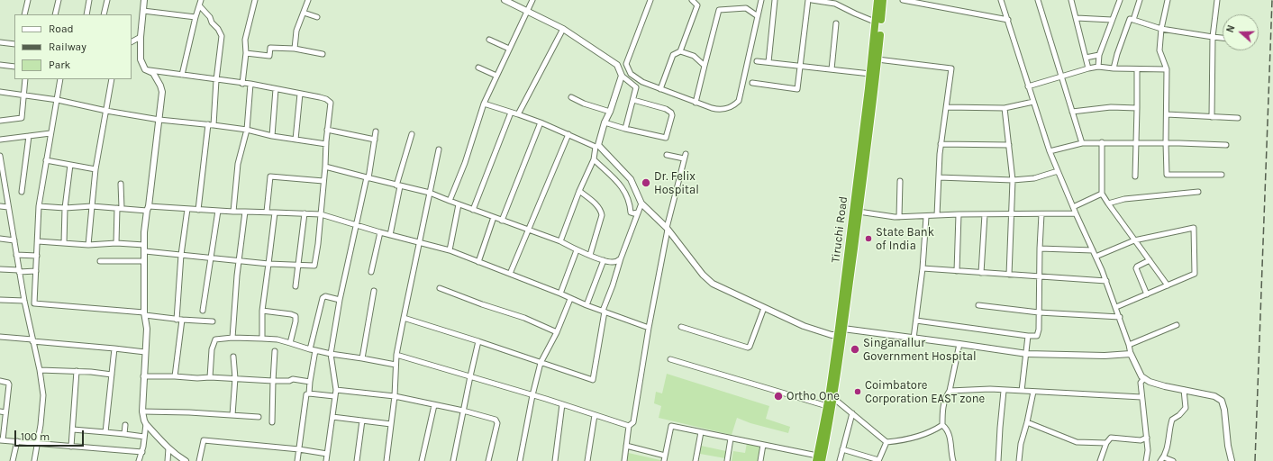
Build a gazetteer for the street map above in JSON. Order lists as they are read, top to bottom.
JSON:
{
  "streets": {
    "highway": ["Tiruchi Road"]
  },
  "places": [
    "Dr. Felix Hospital",
    "State Bank of India",
    "Singanallur Government Hospital",
    "Coimbatore Corporation EAST zone",
    "Ortho One"
  ],
  "legend": ["Road", "Railway", "Park"],
  "scale_bar": "100 m",
  "north": "left"
}
